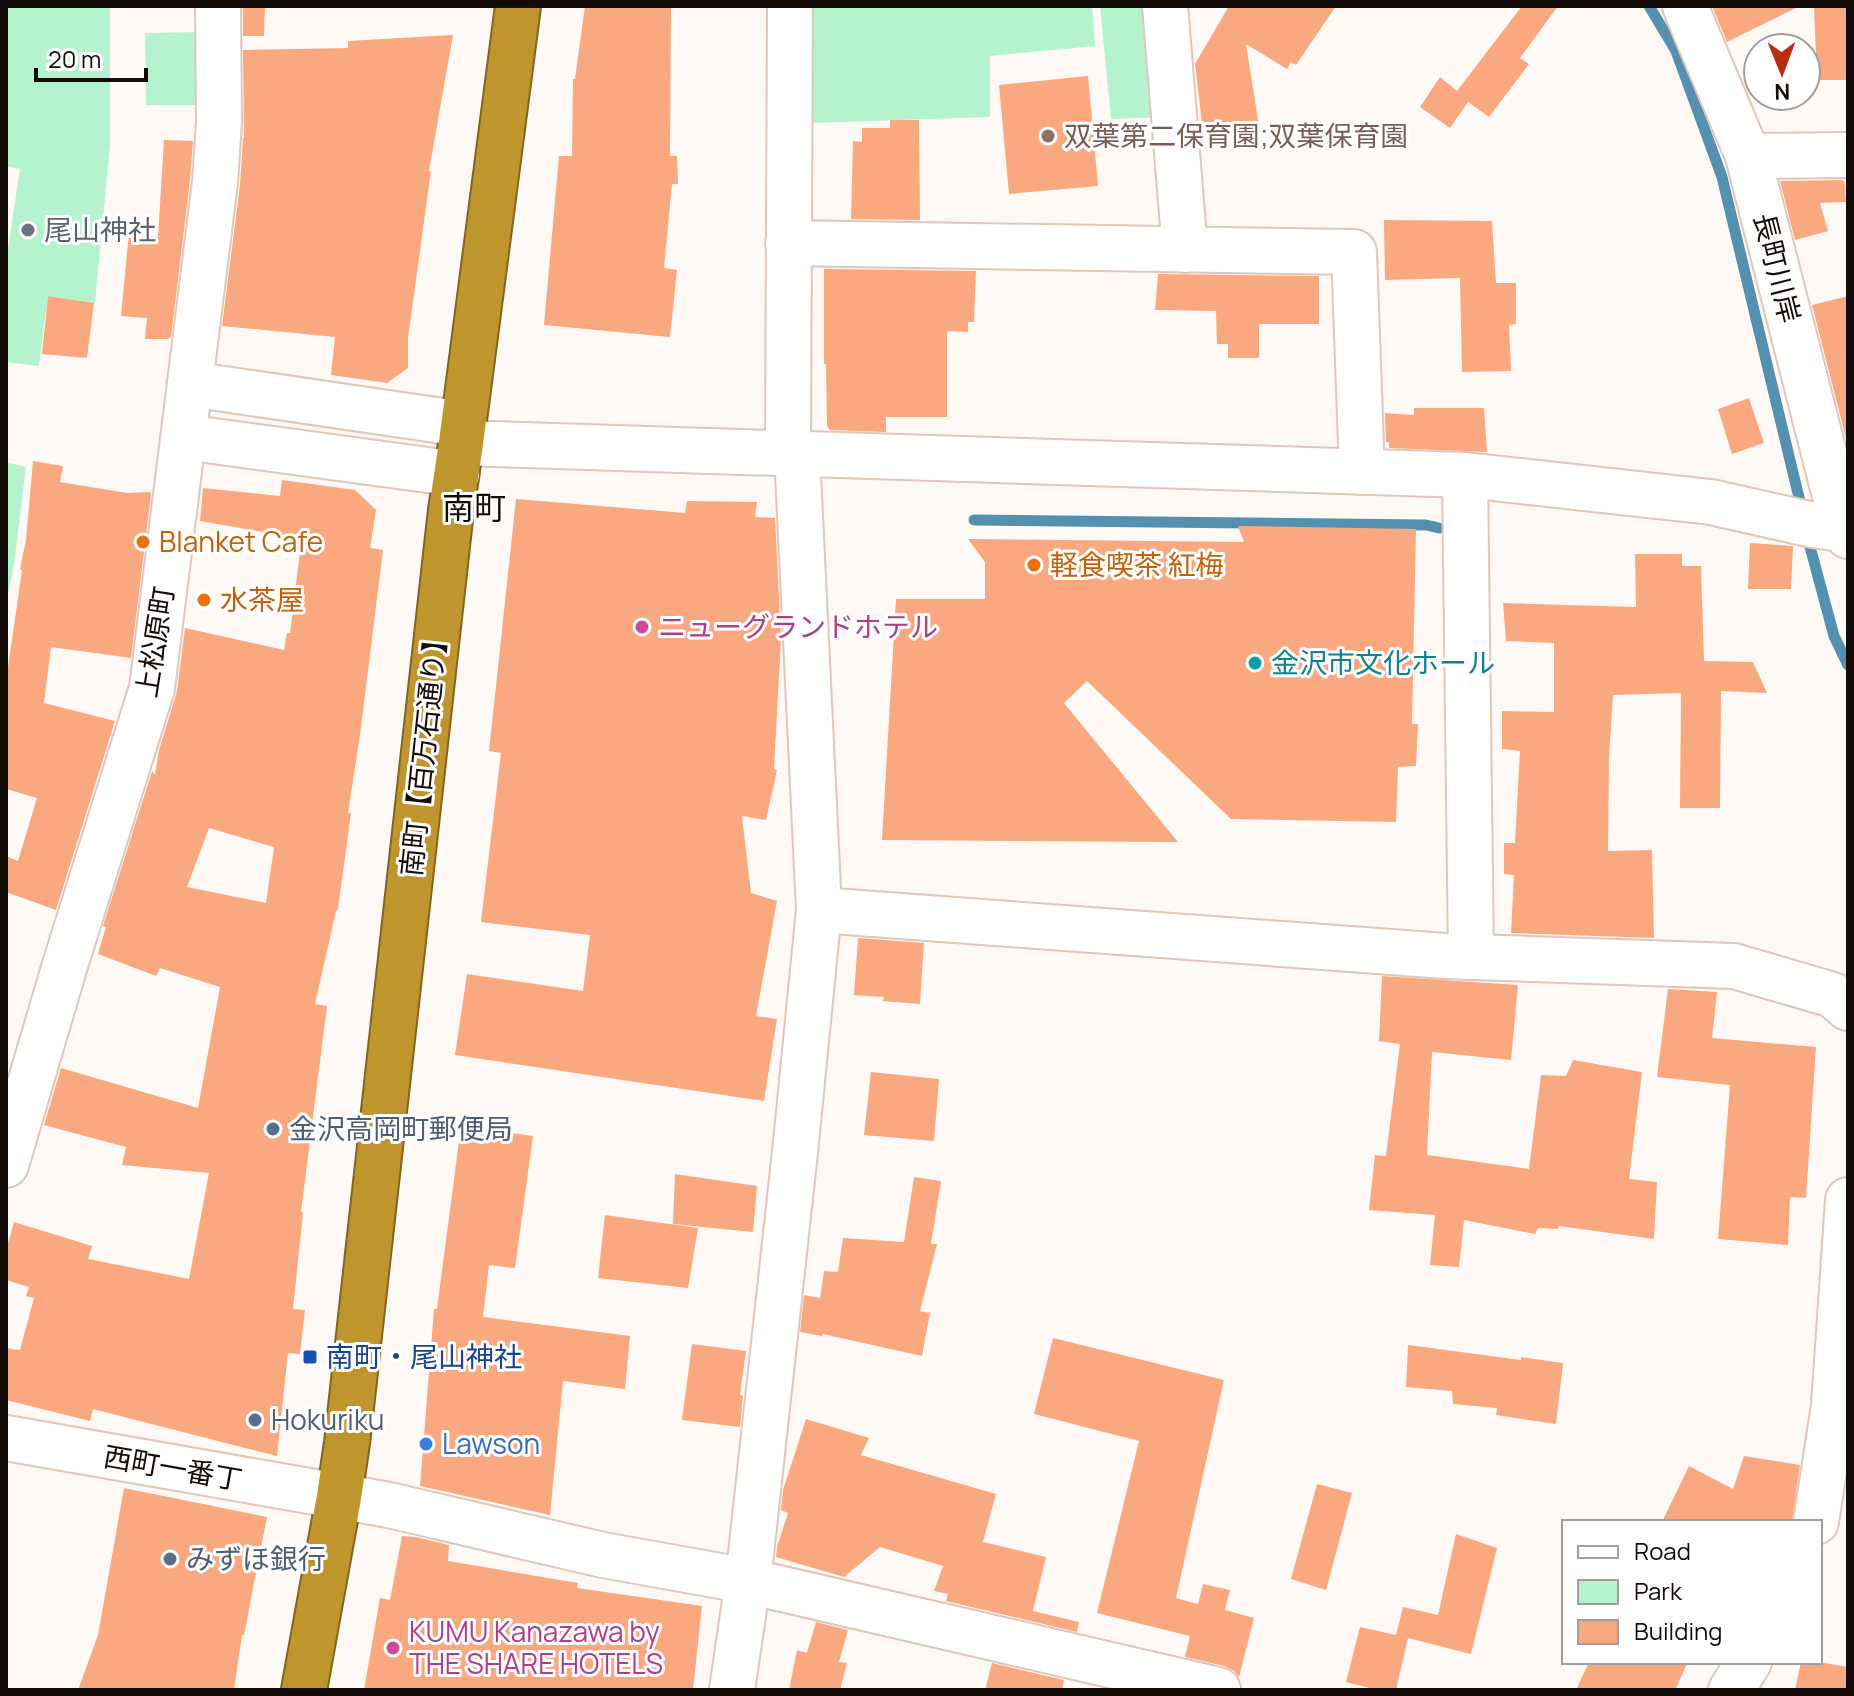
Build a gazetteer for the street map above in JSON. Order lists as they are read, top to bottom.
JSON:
{
  "streets": {
    "highway": ["南町【百万石通り】"],
    "street": ["長町川岸", "上松原町", "西町一番丁"]
  },
  "crossings": [
    ["南町【百万石通り】", "西町一番丁"]
  ],
  "districts": ["南町"],
  "places": {
    "other": [
      "双葉第二保育園;双葉保育園",
      "尾山神社",
      "Blanket Cafe",
      "軽食喫茶 紅梅",
      "水茶屋",
      "ニューグランドホテル",
      "金沢市文化ホール",
      "金沢高岡町郵便局",
      "Hokuriku",
      "Lawson",
      "みずほ銀行",
      "KUMU Kanazawa by THE SHARE HOTELS"
    ],
    "transit": ["南町・尾山神社"]
  },
  "legend": ["Road", "Park", "Building"],
  "scale_bar": "20 m",
  "north": "bottom"
}
